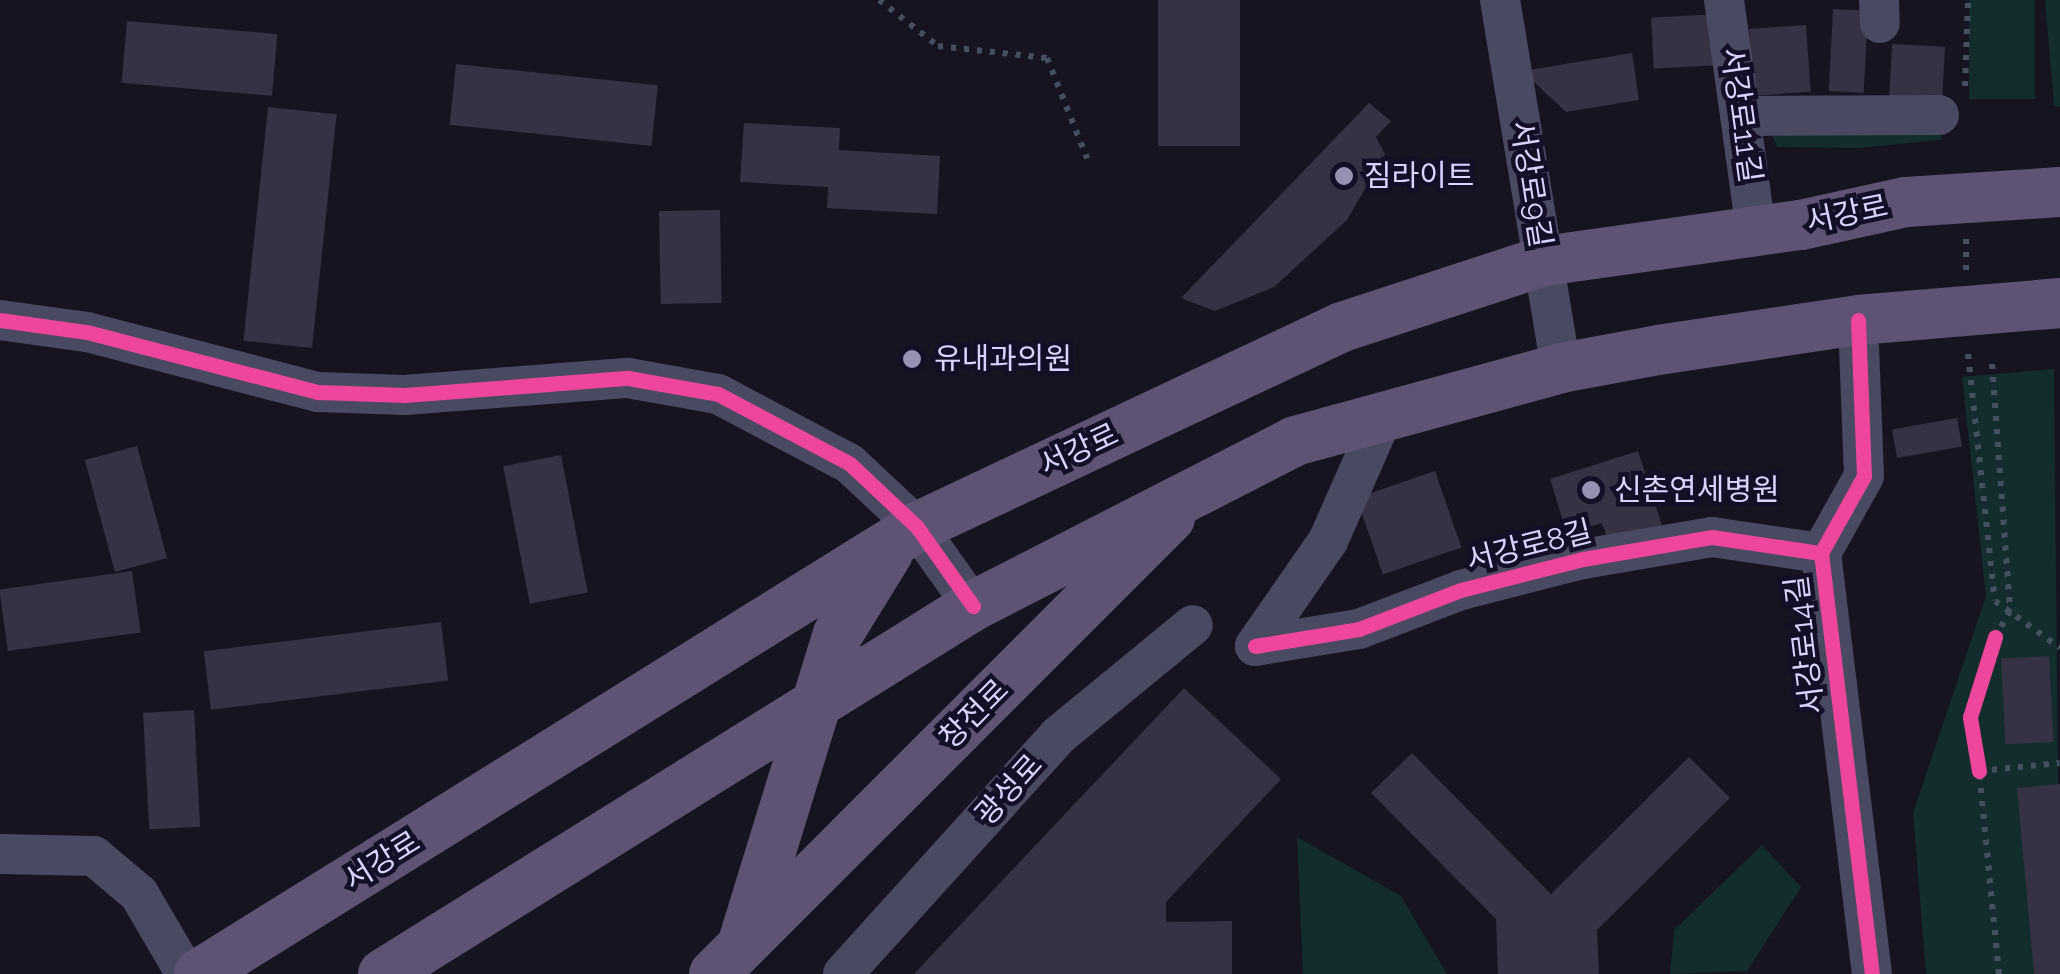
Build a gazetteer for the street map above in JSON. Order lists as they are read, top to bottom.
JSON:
{
  "streets": {
    "main road": ["서강로", "창전로"],
    "street": [
      "서강로11길",
      "서강로9길",
      "서강로8길",
      "서강로14길",
      "광성로"
    ]
  },
  "crossings": [
    ["서강로11길", "서강로"],
    ["서강로9길", "서강로"],
    ["서강로", "창전로"],
    ["서강로8길", "서강로14길"]
  ],
  "places": ["짐라이트", "유내과의원", "신촌연세병원"]
}
